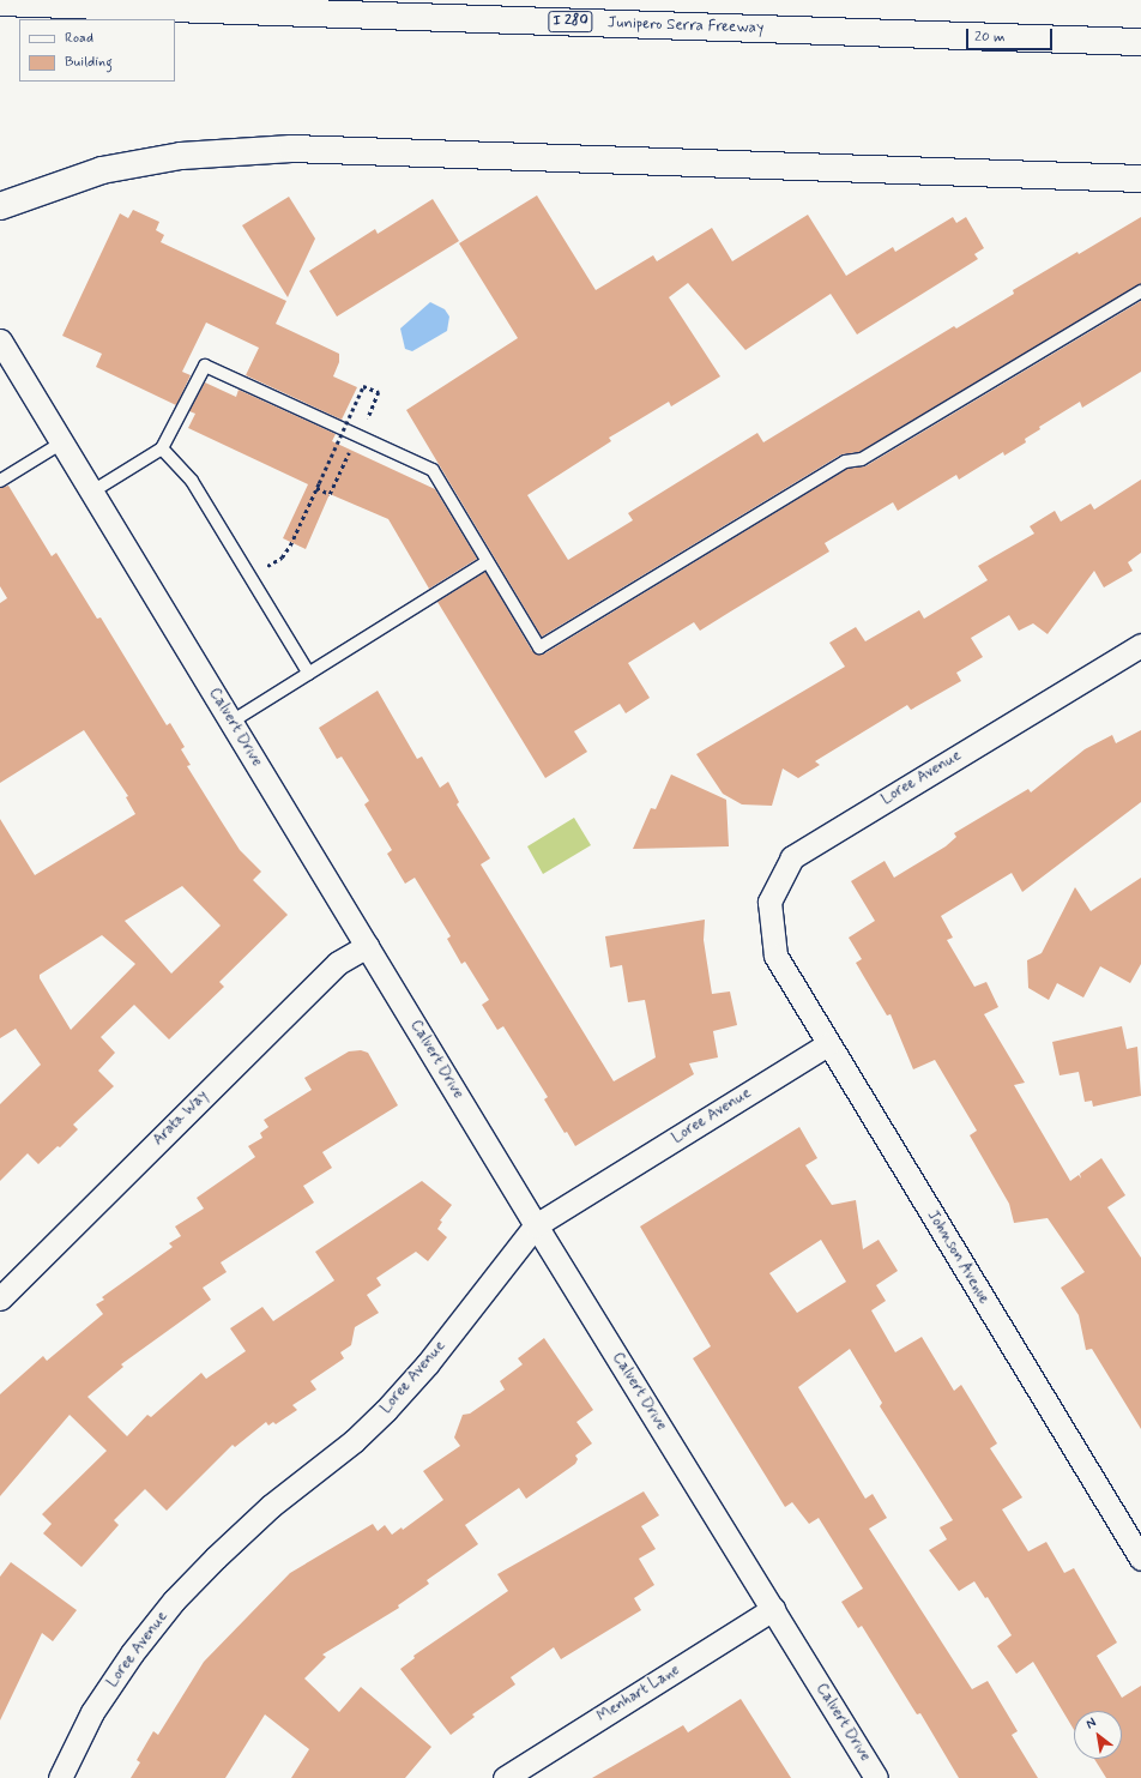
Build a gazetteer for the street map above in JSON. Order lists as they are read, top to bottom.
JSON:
{
  "streets": {
    "highway": ["I 280", "Junipero Serra Freeway"],
    "street": [
      "Calvert Drive",
      "Loree Avenue",
      "Arata Way",
      "Johnson Avenue",
      "Menhart Lane"
    ]
  },
  "crossings": [
    ["Calvert Drive", "Loree Avenue"],
    ["Calvert Drive", "Arata Way"],
    ["Calvert Drive", "Menhart Lane"],
    ["Loree Avenue", "Johnson Avenue"]
  ],
  "legend": ["Road", "Building"],
  "scale_bar": "20 m",
  "north": "top left"
}
